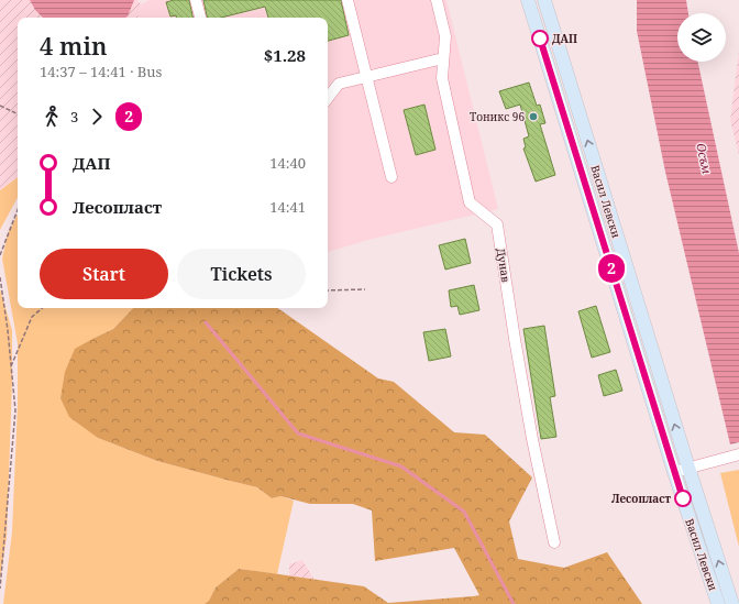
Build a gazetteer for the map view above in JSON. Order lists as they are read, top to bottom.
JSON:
{
  "streets": {
    "main road": ["Васил Левски"],
    "street": ["Дунав"]
  },
  "water": ["Осъм"],
  "places": ["ДАП", "Тоникс 96", "Лесопласт"],
  "lines": ["bus line 2"],
  "page": {
    "on_map": "2",
    "heading": ["4 min", "14:37 – 14:41 · Bus", "$1.28"],
    "legs": ["3", "2"],
    "list": [
      {
        "name": "ДАП",
        "value": "14:40"
      },
      {
        "name": "Лесопласт",
        "value": "14:41"
      }
    ],
    "buttons": ["Start", "Tickets"]
  }
}
